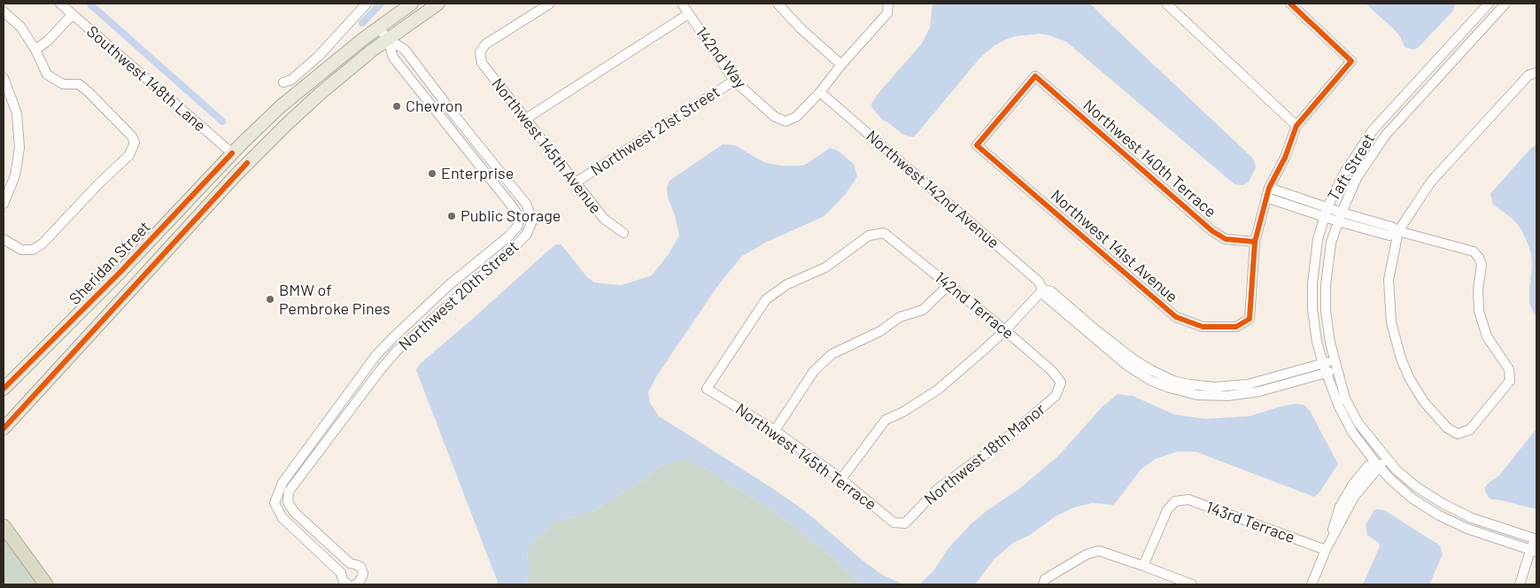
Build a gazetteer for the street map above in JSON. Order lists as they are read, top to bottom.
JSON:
{
  "streets": {
    "main road": ["Sheridan Street"],
    "street": [
      "142nd Way",
      "Southwest 148th Lane",
      "Northwest 21st Street",
      "Northwest 145th Avenue",
      "Northwest 140th Terrace",
      "Taft Street",
      "Northwest 142nd Avenue",
      "Northwest 141st Avenue",
      "Northwest 20th Street",
      "142nd Terrace",
      "Northwest 18th Manor",
      "Northwest 145th Terrace",
      "143rd Terrace"
    ]
  },
  "crossings": [
    ["142nd Way", "Northwest 21st Street"],
    ["142nd Way", "Northwest 142nd Avenue"],
    ["Southwest 148th Lane", "Sheridan Street"],
    ["Northwest 21st Street", "Northwest 145th Avenue"],
    ["Northwest 140th Terrace", "Northwest 141st Avenue"],
    ["Taft Street", "Northwest 142nd Avenue"],
    ["Sheridan Street", "Northwest 20th Street"],
    ["142nd Terrace", "Northwest 18th Manor"],
    ["142nd Terrace", "Northwest 145th Terrace"],
    ["Northwest 18th Manor", "Northwest 145th Terrace"]
  ],
  "places": [
    "Chevron",
    "Enterprise",
    "Public Storage",
    "BMW of Pembroke Pines"
  ]
}
